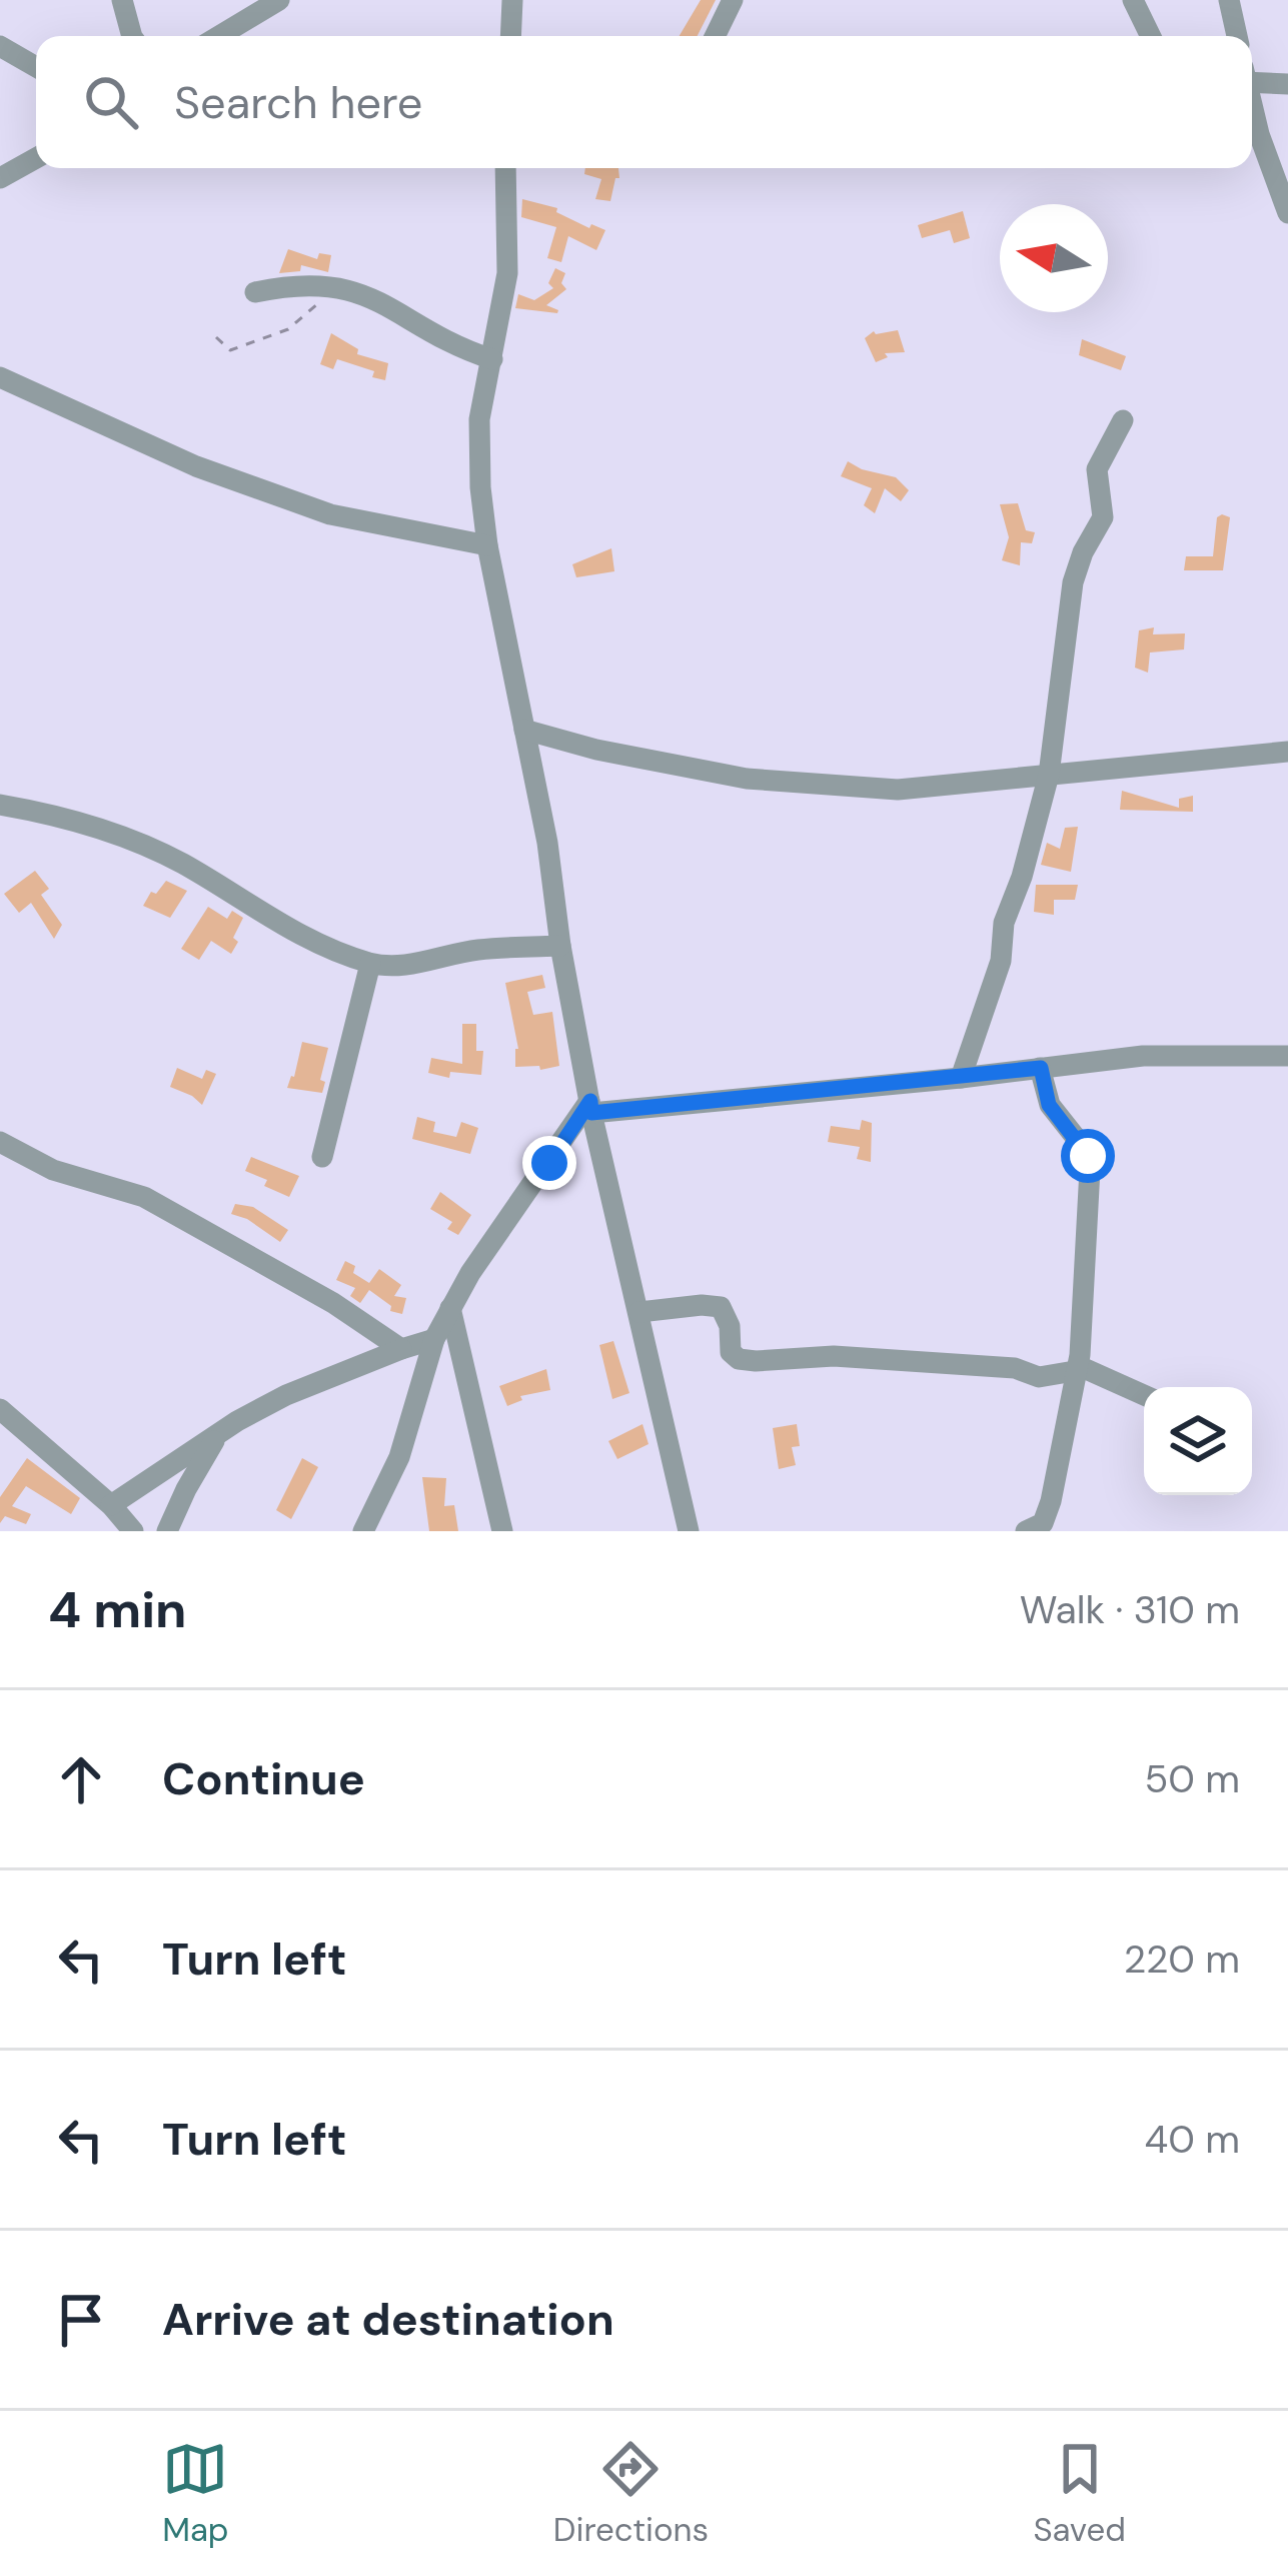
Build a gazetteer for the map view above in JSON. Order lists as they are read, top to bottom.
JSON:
{
  "north": "left",
  "page": {
    "search": "Search here",
    "heading": ["4 min", "Walk · 310 m"],
    "list": [
      ["Continue", "50 m"],
      ["Turn left", "220 m"],
      ["Turn left", "40 m"],
      "Arrive at destination"
    ],
    "nav": ["Map", "Directions", "Saved"]
  }
}
